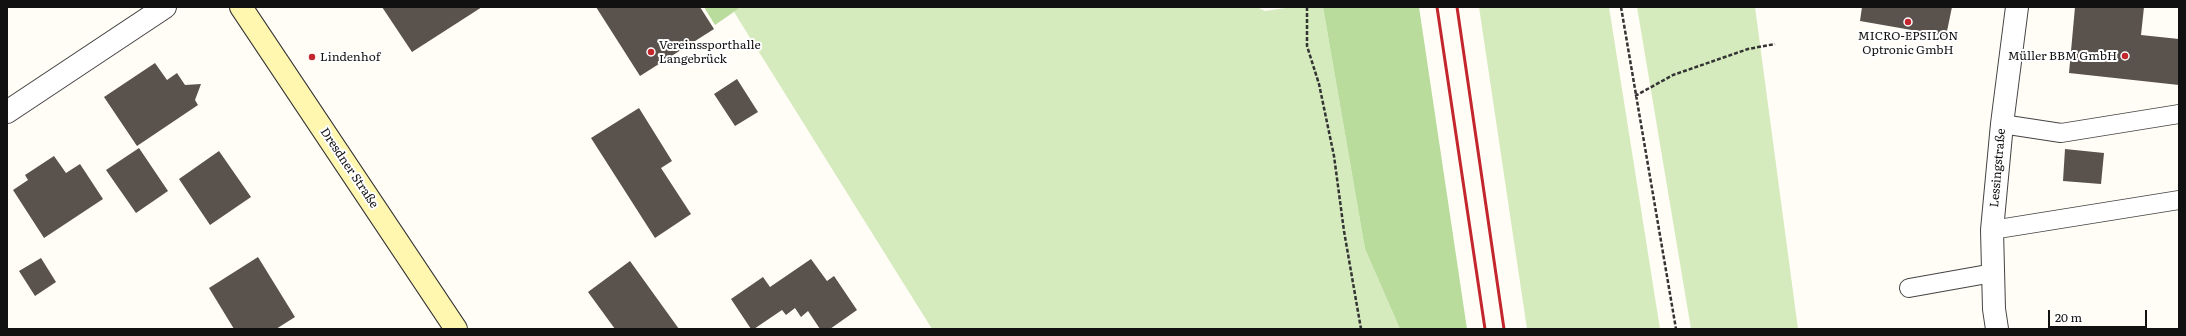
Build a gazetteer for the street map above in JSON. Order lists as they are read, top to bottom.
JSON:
{
  "streets": {
    "main road": ["Dresdner Straße"],
    "street": ["Lessingstraße"]
  },
  "places": [
    "MICRO-EPSILON Optronic GmbH",
    "Vereinssporthalle Langebrück",
    "Müller BBM GmbH",
    "Lindenhof"
  ],
  "scale_bar": "20 m"
}
